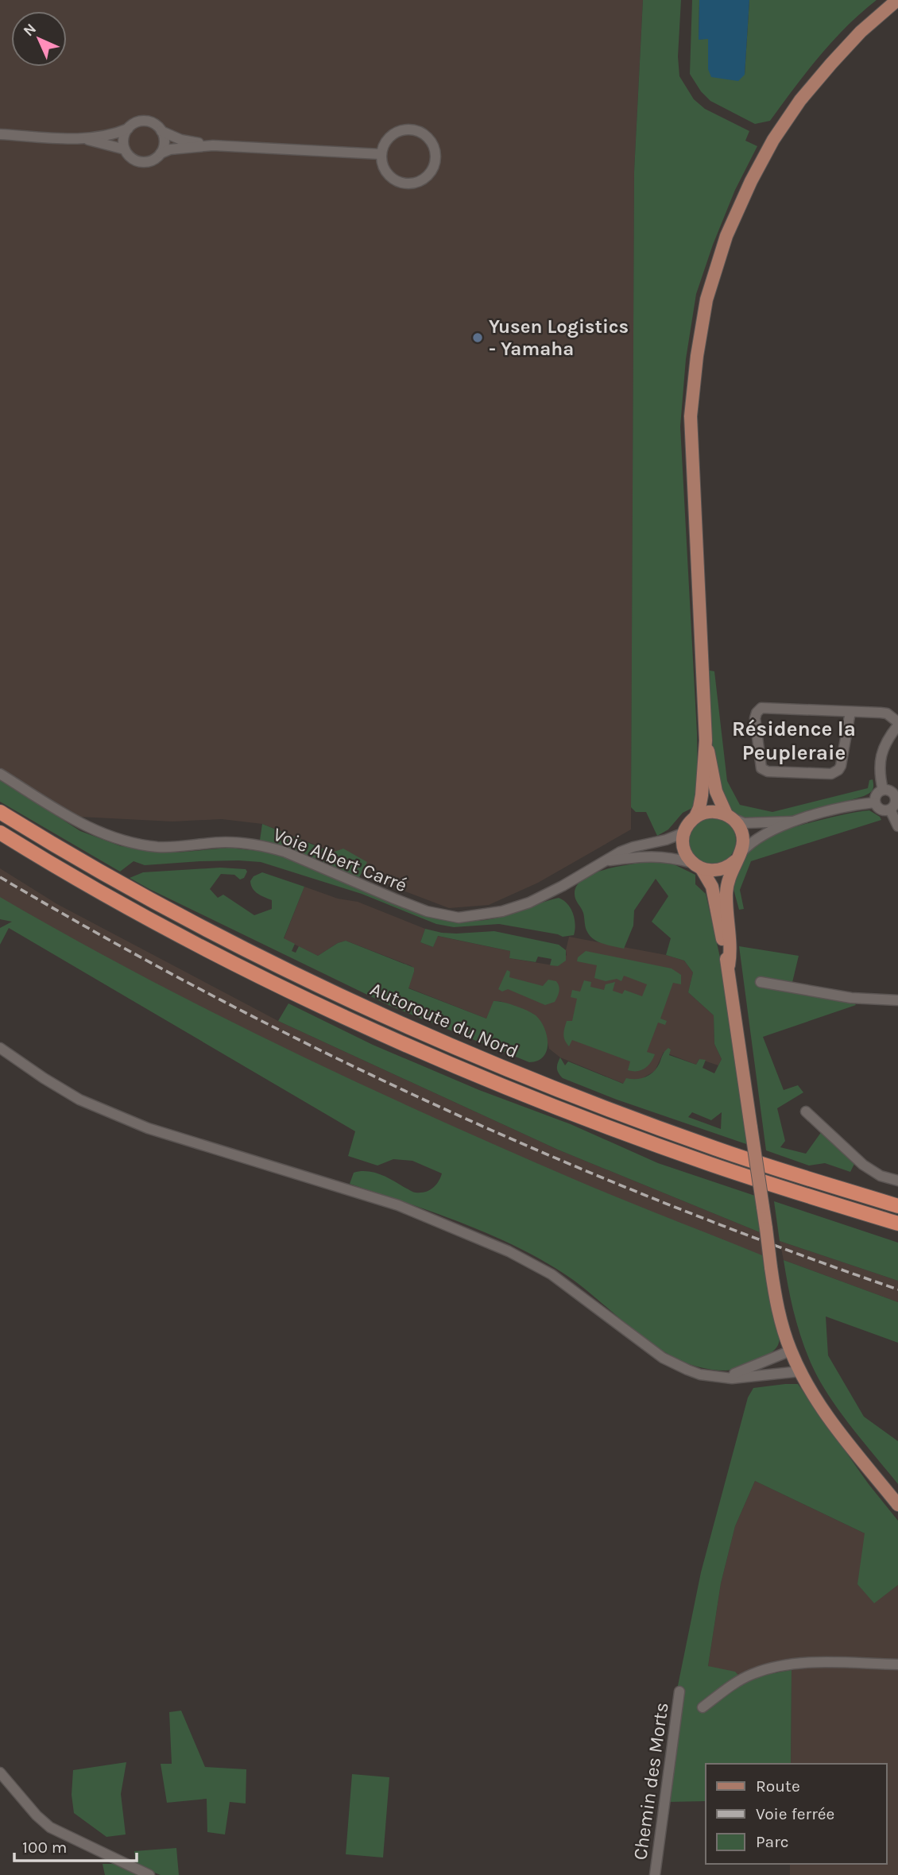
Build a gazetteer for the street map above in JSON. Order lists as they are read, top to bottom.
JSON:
{
  "streets": {
    "highway": ["Autoroute du Nord"],
    "street": ["Voie Albert Carré", "Chemin des Morts"]
  },
  "districts": ["Résidence la Peupleraie"],
  "places": ["Yusen Logistics - Yamaha"],
  "legend": ["Route", "Voie ferrée", "Parc"],
  "scale_bar": "100 m",
  "north": "top left"
}
